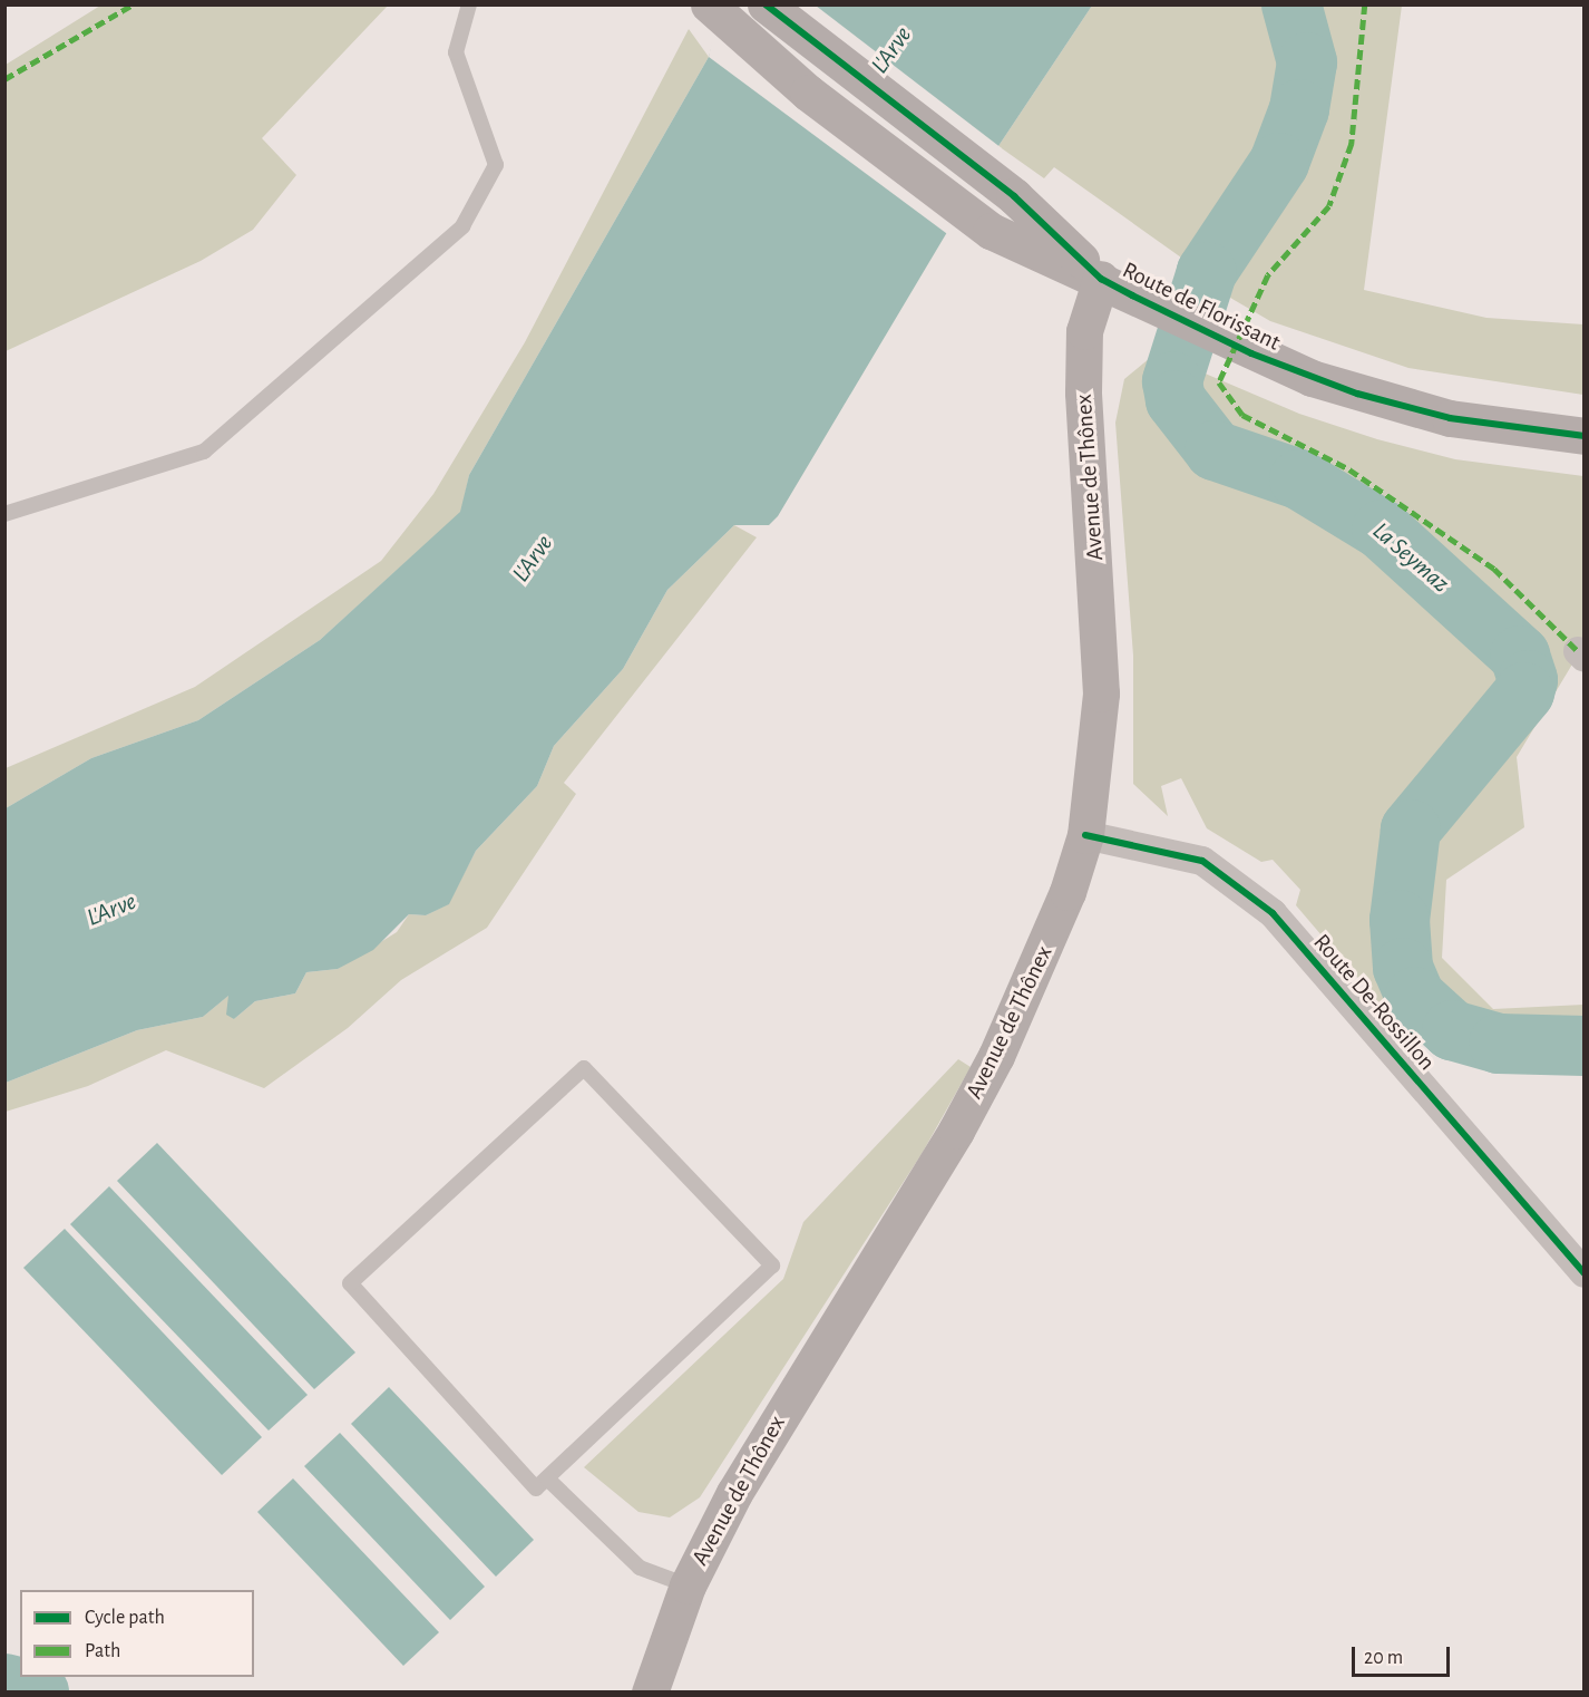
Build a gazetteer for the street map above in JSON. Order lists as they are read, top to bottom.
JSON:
{
  "streets": {
    "main road": ["Route de Florissant", "Avenue de Thônex"],
    "street": ["Route De-Rossillon"]
  },
  "crossings": [
    ["Route de Florissant", "Avenue de Thônex"],
    ["Avenue de Thônex", "Route De-Rossillon"]
  ],
  "water": ["L'Arve", "La Seymaz"],
  "legend": ["Cycle path", "Path"],
  "scale_bar": "20 m"
}
